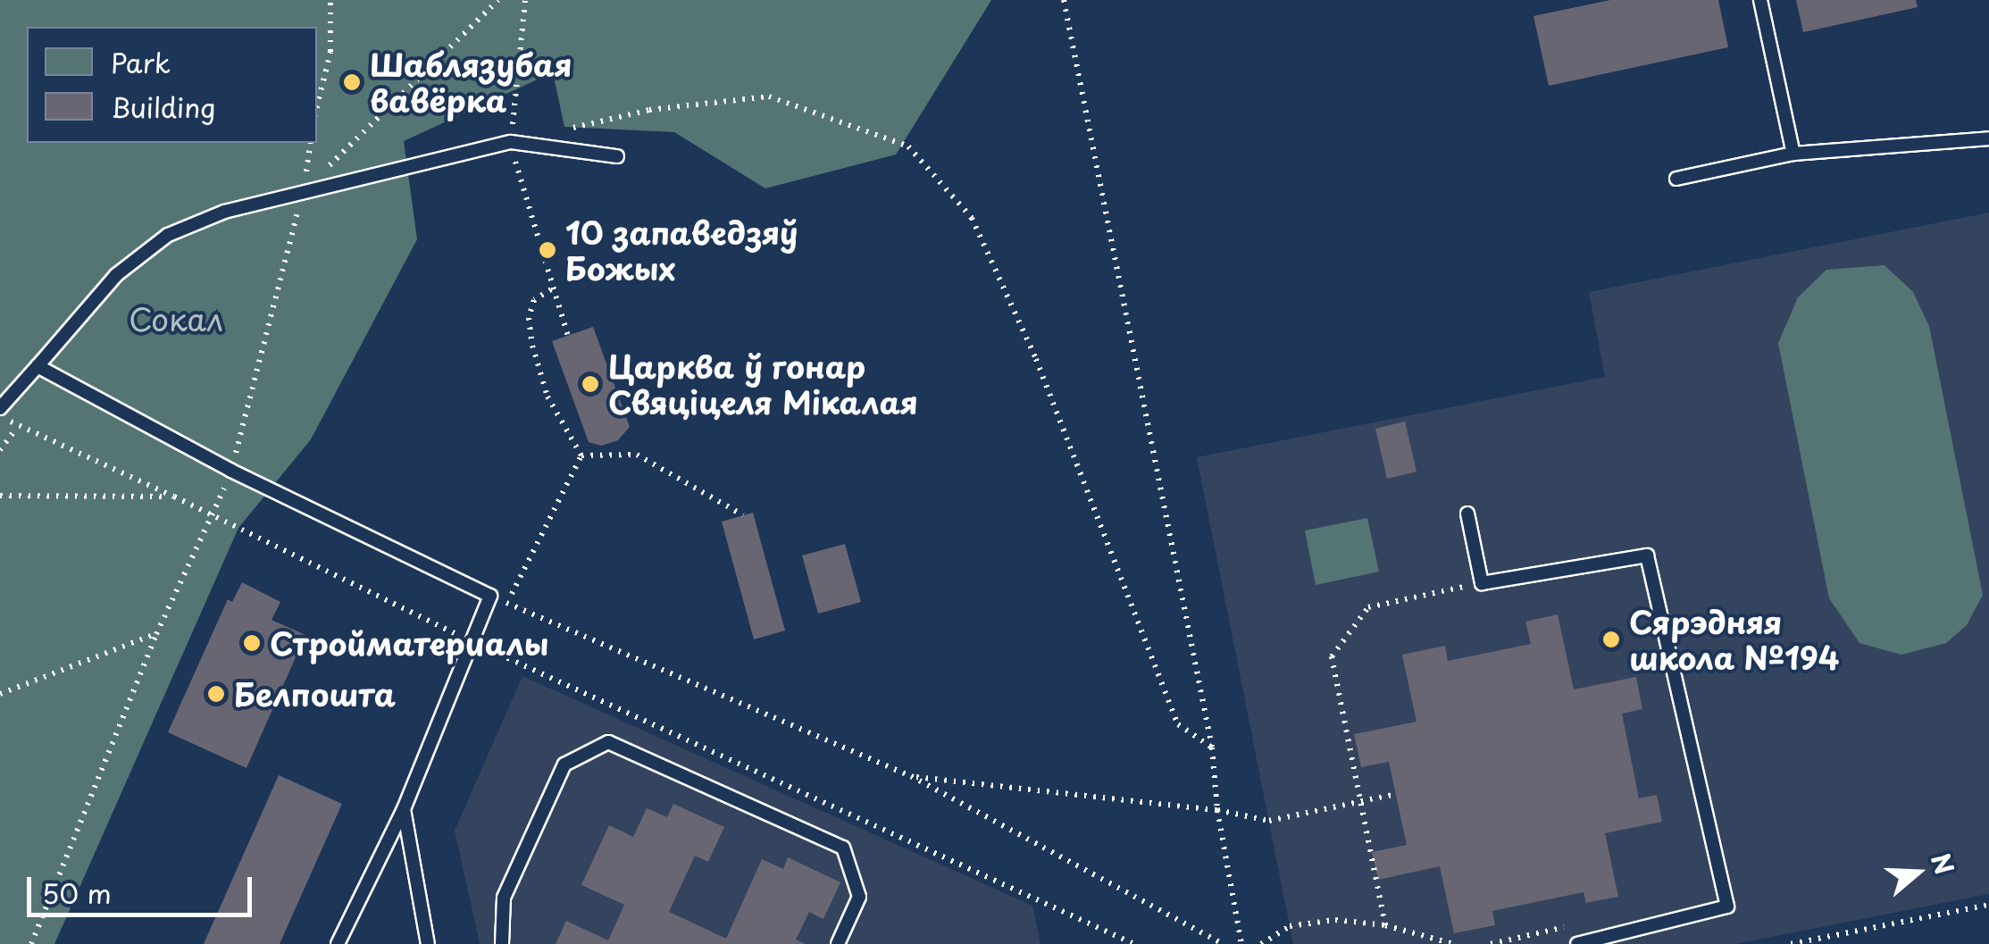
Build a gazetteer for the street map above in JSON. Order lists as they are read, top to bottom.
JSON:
{
  "parks": ["Сокал"],
  "places": [
    "Шаблязубая вавёрка",
    "10 запаведзяў Божых",
    "Царква ў гонар Свяціцеля Мікалая",
    "Сярэдняя школа №194",
    "Стройматериалы",
    "Белпошта"
  ],
  "legend": ["Park", "Building"],
  "scale_bar": "50 m",
  "north": "right"
}
